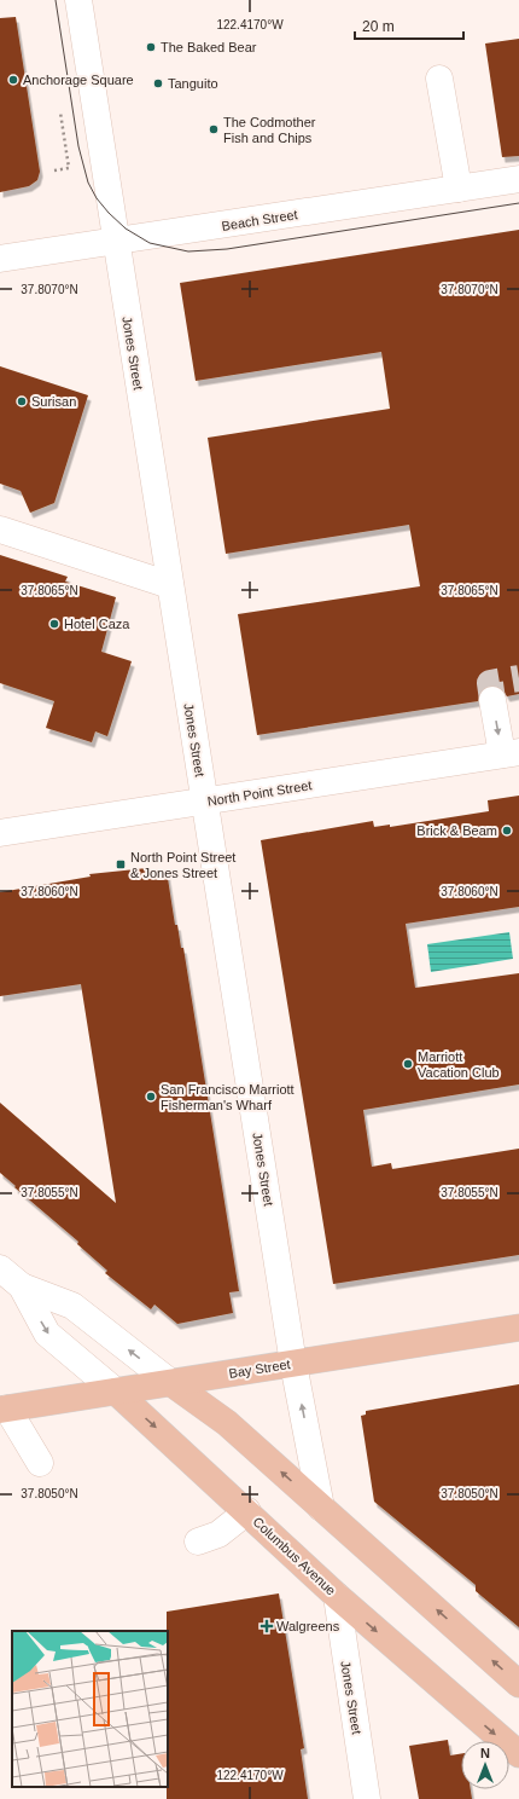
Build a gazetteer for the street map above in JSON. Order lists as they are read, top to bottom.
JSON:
{
  "streets": {
    "main road": ["Bay Street", "Columbus Avenue"],
    "street": ["Beach Street", "Jones Street", "North Point Street"]
  },
  "crossings": [
    ["Beach Street", "Jones Street"],
    ["Jones Street", "North Point Street"],
    ["Jones Street", "Bay Street"],
    ["Jones Street", "Columbus Avenue"],
    ["Bay Street", "Columbus Avenue"]
  ],
  "places": {
    "other": [
      "The Baked Bear",
      "Anchorage Square",
      "Tanguito",
      "The Codmother Fish and Chips",
      "Surisan",
      "Hotel Caza",
      "Brick & Beam",
      "Marriott Vacation Club",
      "San Francisco Marriott Fisherman's Wharf"
    ],
    "transit": ["North Point Street & Jones Street"],
    "health": ["Walgreens"]
  },
  "scale_bar": "20 m",
  "north": "top",
  "coordinates": [
    "122.4170°W",
    "37.8070°N",
    "37.8065°N",
    "37.8060°N",
    "37.8055°N",
    "37.8050°N"
  ]
}
